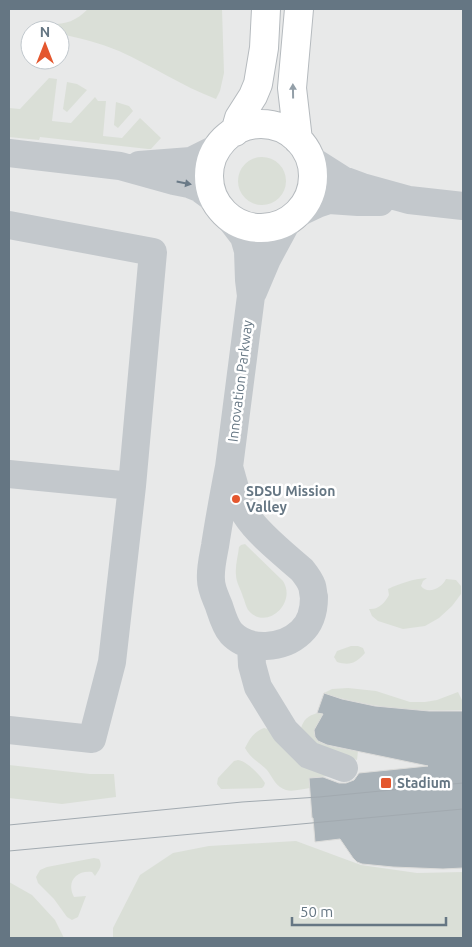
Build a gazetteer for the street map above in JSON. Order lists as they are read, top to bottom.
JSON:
{
  "streets": {
    "main road": ["Innovation Parkway"]
  },
  "places": {
    "other": ["SDSU Mission Valley"],
    "transit": ["Stadium"]
  },
  "scale_bar": "50 m",
  "north": "top"
}
